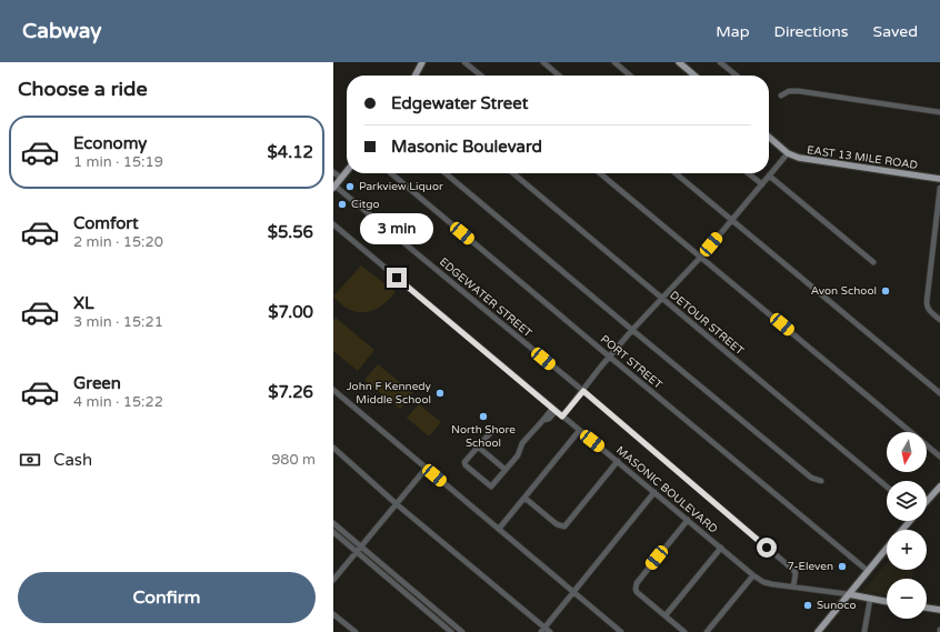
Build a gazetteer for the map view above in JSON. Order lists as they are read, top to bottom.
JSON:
{
  "streets": {
    "main road": ["EAST 13 MILE ROAD", "MASONIC BOULEVARD"],
    "street": ["EDGEWATER STREET", "DETOUR STREET", "PORT STREET"]
  },
  "crossings": [
    ["EDGEWATER STREET", "MASONIC BOULEVARD"]
  ],
  "places": [
    "Parkview Liquor",
    "Citgo",
    "Avon School",
    "John F Kennedy Middle School",
    "North Shore School",
    "7-Eleven",
    "Sunoco"
  ],
  "north": "bottom",
  "page": {
    "header": "Cabway",
    "nav": ["Map", "Directions", "Saved"],
    "heading": "Choose a ride",
    "banner": ["Edgewater Street", "Masonic Boulevard"],
    "list": [
      {
        "name": "Economy",
        "note": "1 min · 15:19",
        "value": "$4.12"
      },
      {
        "name": "Comfort",
        "note": "2 min · 15:20",
        "value": "$5.56"
      },
      {
        "name": "XL",
        "note": "3 min · 15:21",
        "value": "$7.00"
      },
      {
        "name": "Green",
        "note": "4 min · 15:22",
        "value": "$7.26"
      }
    ],
    "bubble": "3 min",
    "map_buttons": ["+", "−"],
    "pay": ["Cash", "980 m"],
    "buttons": "Confirm"
  }
}
